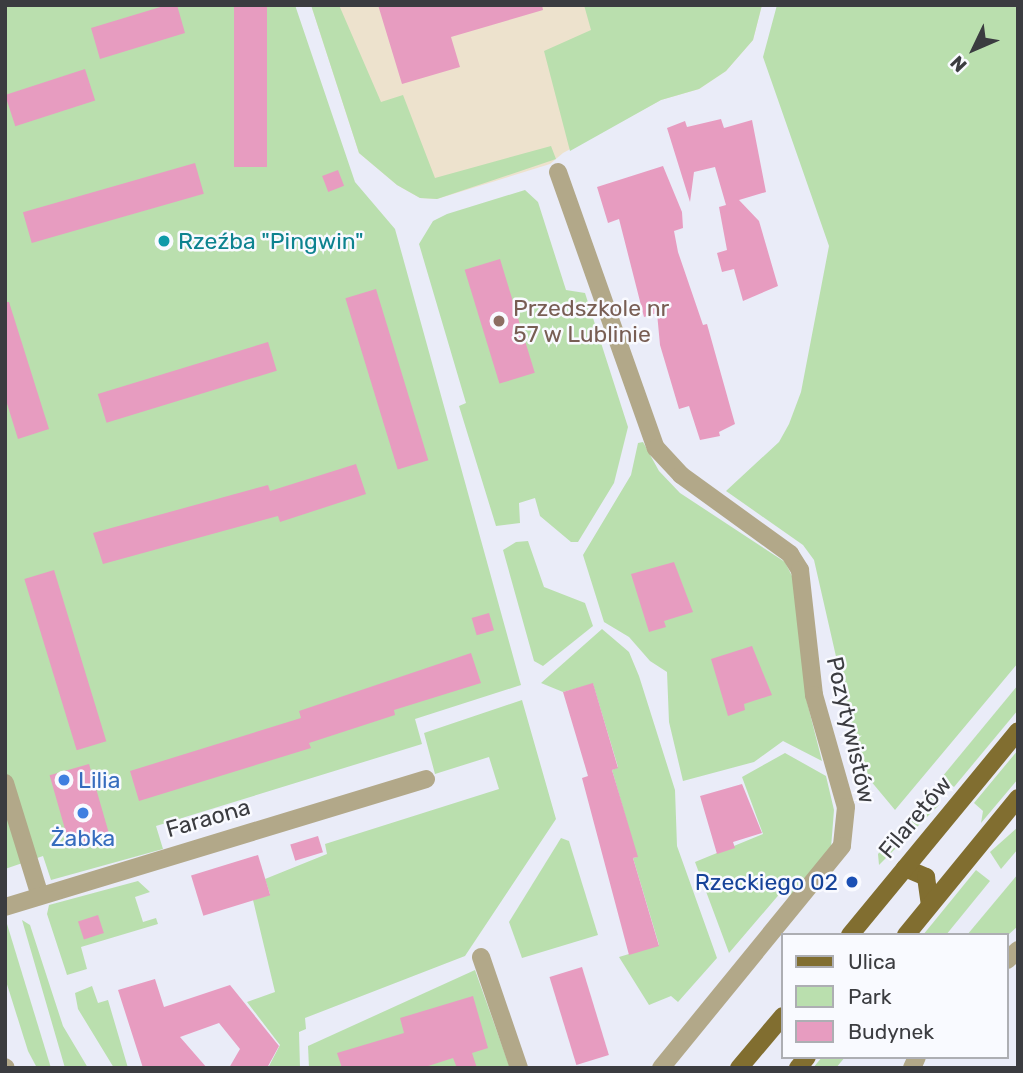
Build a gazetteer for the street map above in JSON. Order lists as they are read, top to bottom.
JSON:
{
  "streets": {
    "main road": ["Filaretów"],
    "street": ["Pozytywistów", "Faraona"]
  },
  "places": [
    "Rzeźba \"Pingwin\"",
    "Przedszkole nr 57 w Lublinie",
    "Lilia",
    "Żabka",
    "Rzeckiego 02"
  ],
  "legend": ["Ulica", "Park", "Budynek"],
  "north": "bottom left"
}
